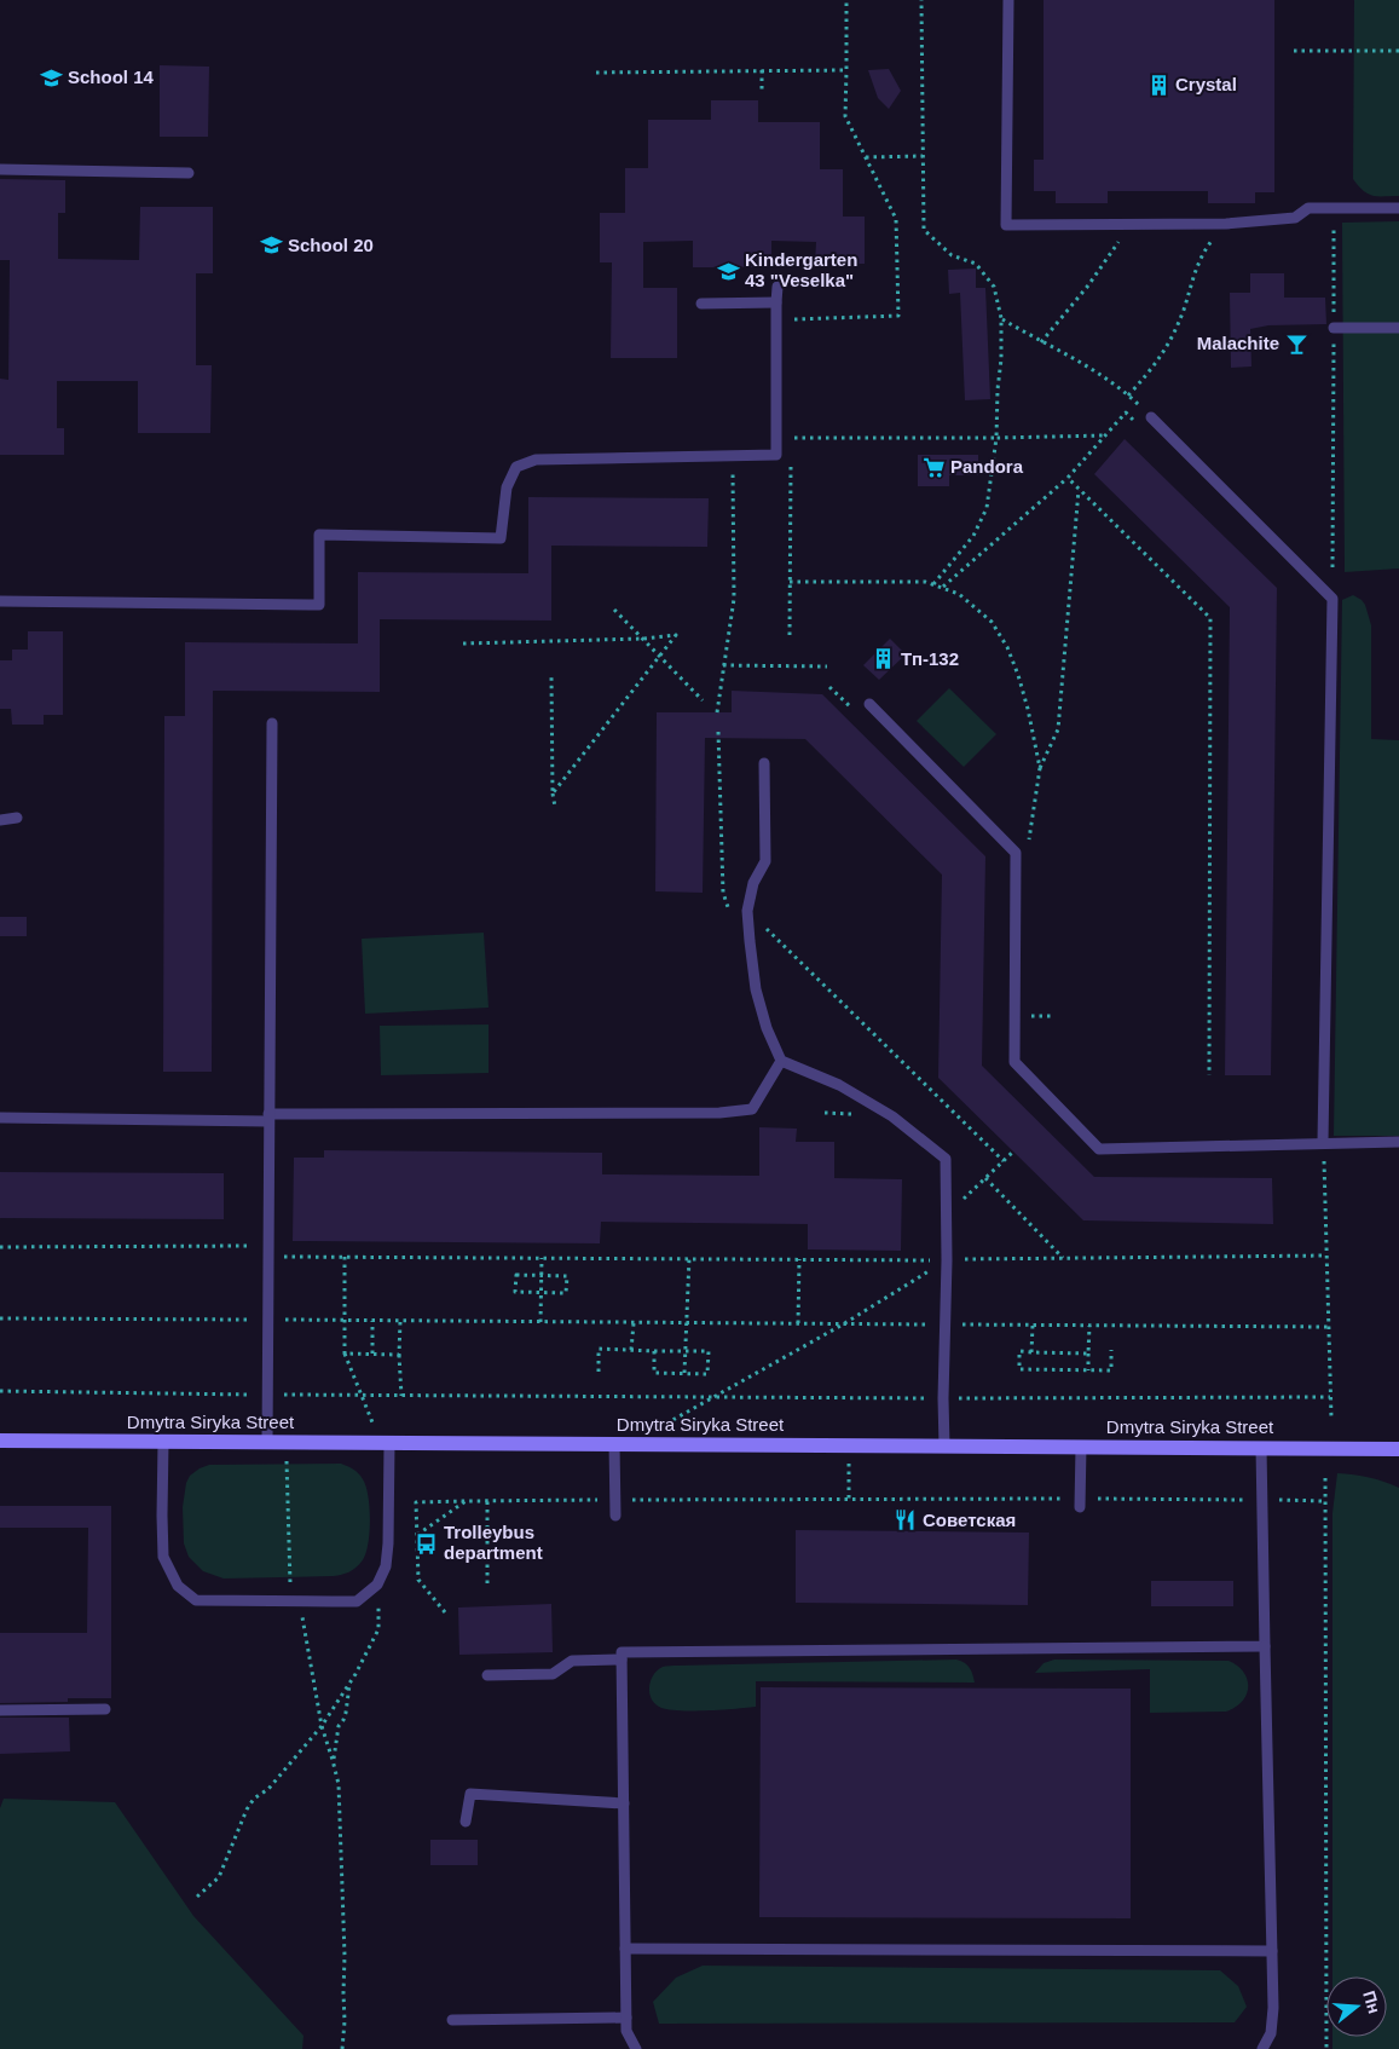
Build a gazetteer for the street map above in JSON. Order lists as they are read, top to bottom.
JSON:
{
  "streets": {
    "street": ["Dmytra Siryka Street"]
  },
  "places": {
    "school or university": ["School 14", "School 20", "Kindergarten 43 \"Veselka\""],
    "building": ["Crystal", "Тп-132"],
    "bar": ["Malachite"],
    "supermarket": ["Pandora"],
    "restaurant": ["Советская"],
    "bus stop": ["Trolleybus department"]
  },
  "north": "right"
}
